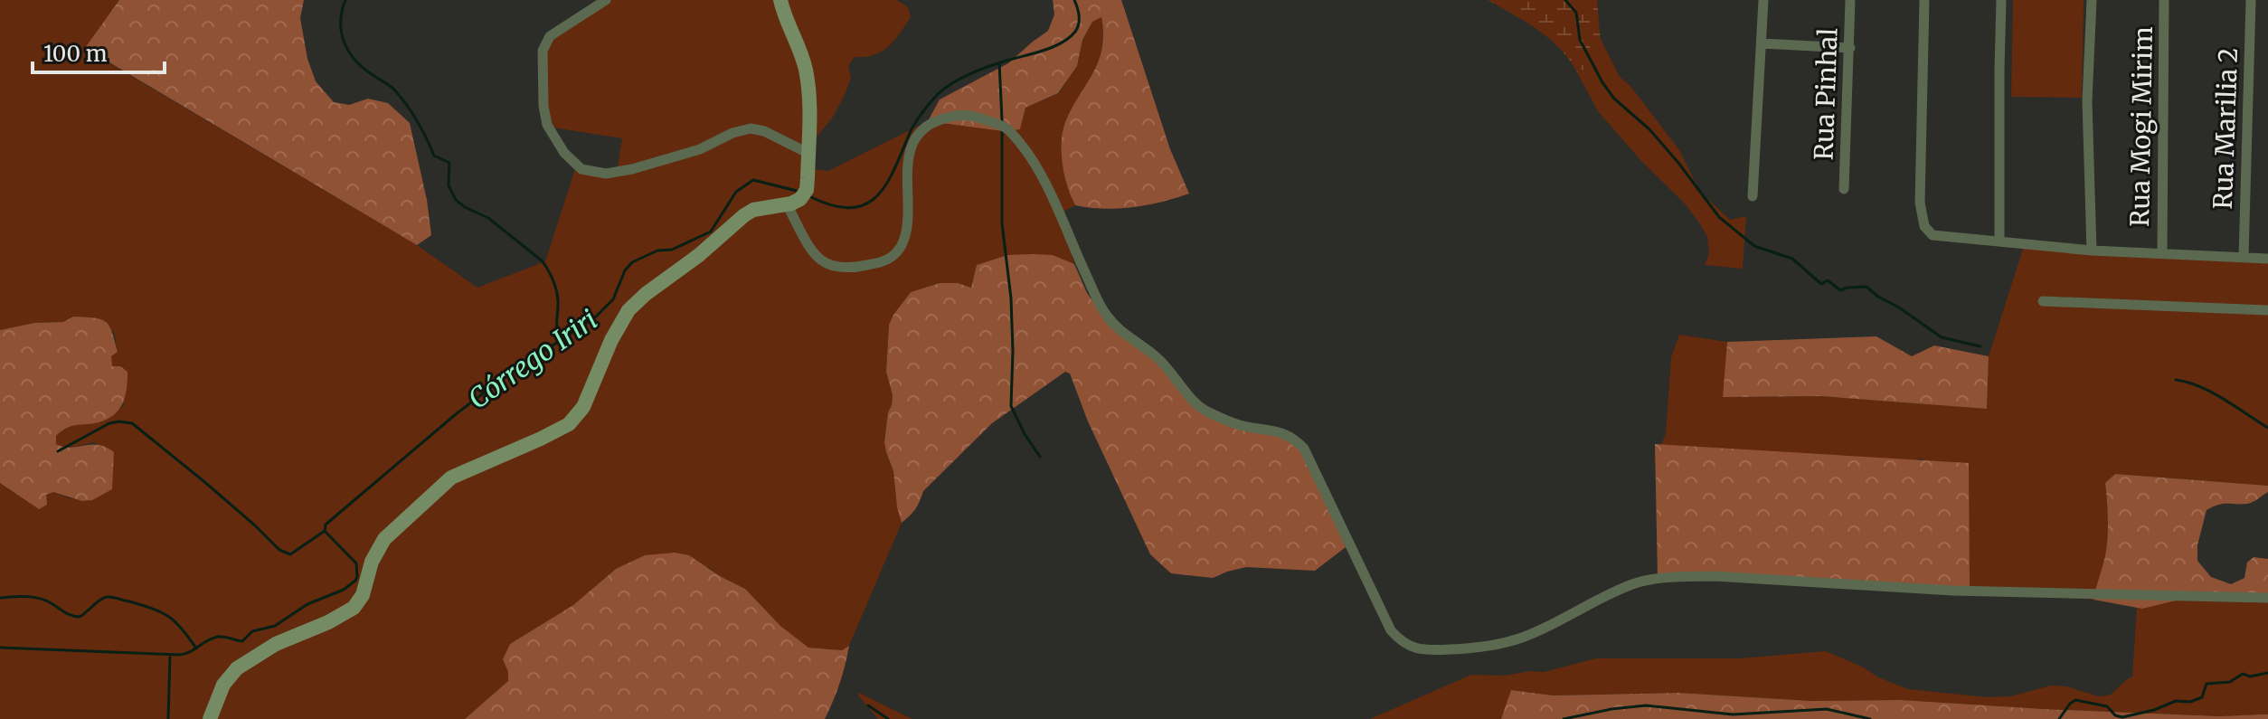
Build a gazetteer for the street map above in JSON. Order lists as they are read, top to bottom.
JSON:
{
  "streets": {
    "street": ["Rua Pinhal", "Rua Mogi Mirim", "Rua Marilia 2"]
  },
  "water": ["Córrego Iriri"],
  "scale_bar": "100 m"
}
